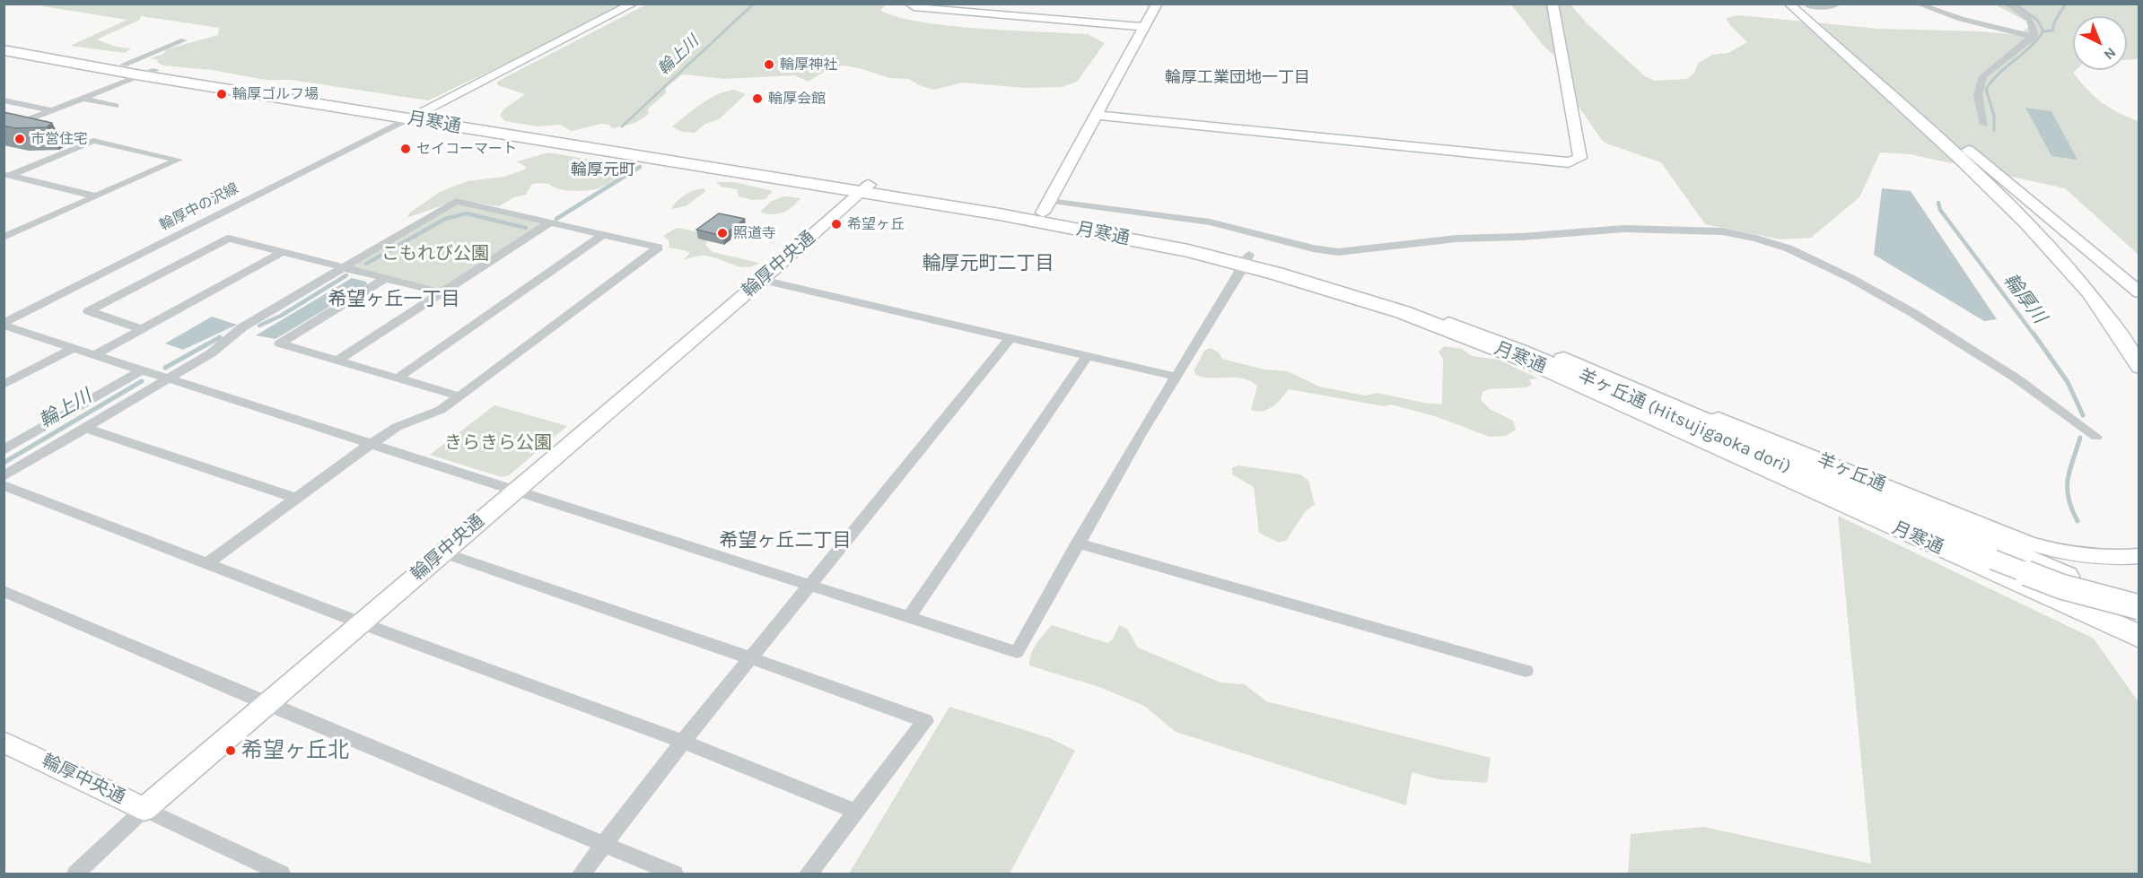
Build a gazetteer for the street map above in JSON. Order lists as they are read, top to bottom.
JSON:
{
  "streets": {
    "highway": ["月寒通"],
    "street": [
      "輪厚中の沢線",
      "輪厚中央通",
      "羊ヶ丘通 (Hitsujigaoka dori)",
      "羊ヶ丘通"
    ]
  },
  "crossings": [
    ["月寒通", "輪厚中の沢線"],
    ["月寒通", "輪厚中央通"],
    ["月寒通", "羊ヶ丘通 (Hitsujigaoka dori)"],
    ["月寒通", "羊ヶ丘通"]
  ],
  "districts": [
    "輪厚工業団地一丁目",
    "輪厚元町",
    "輪厚元町二丁目",
    "希望ヶ丘一丁目",
    "希望ヶ丘二丁目"
  ],
  "water": ["輪上川", "輪厚川"],
  "parks": ["こもれび公園", "きらきら公園"],
  "places": [
    "輪厚神社",
    "輪厚ゴルフ場",
    "輪厚会館",
    "市営住宅",
    "セイコーマート",
    "希望ヶ丘",
    "照道寺",
    "希望ヶ丘北"
  ],
  "north": "bottom right"
}
